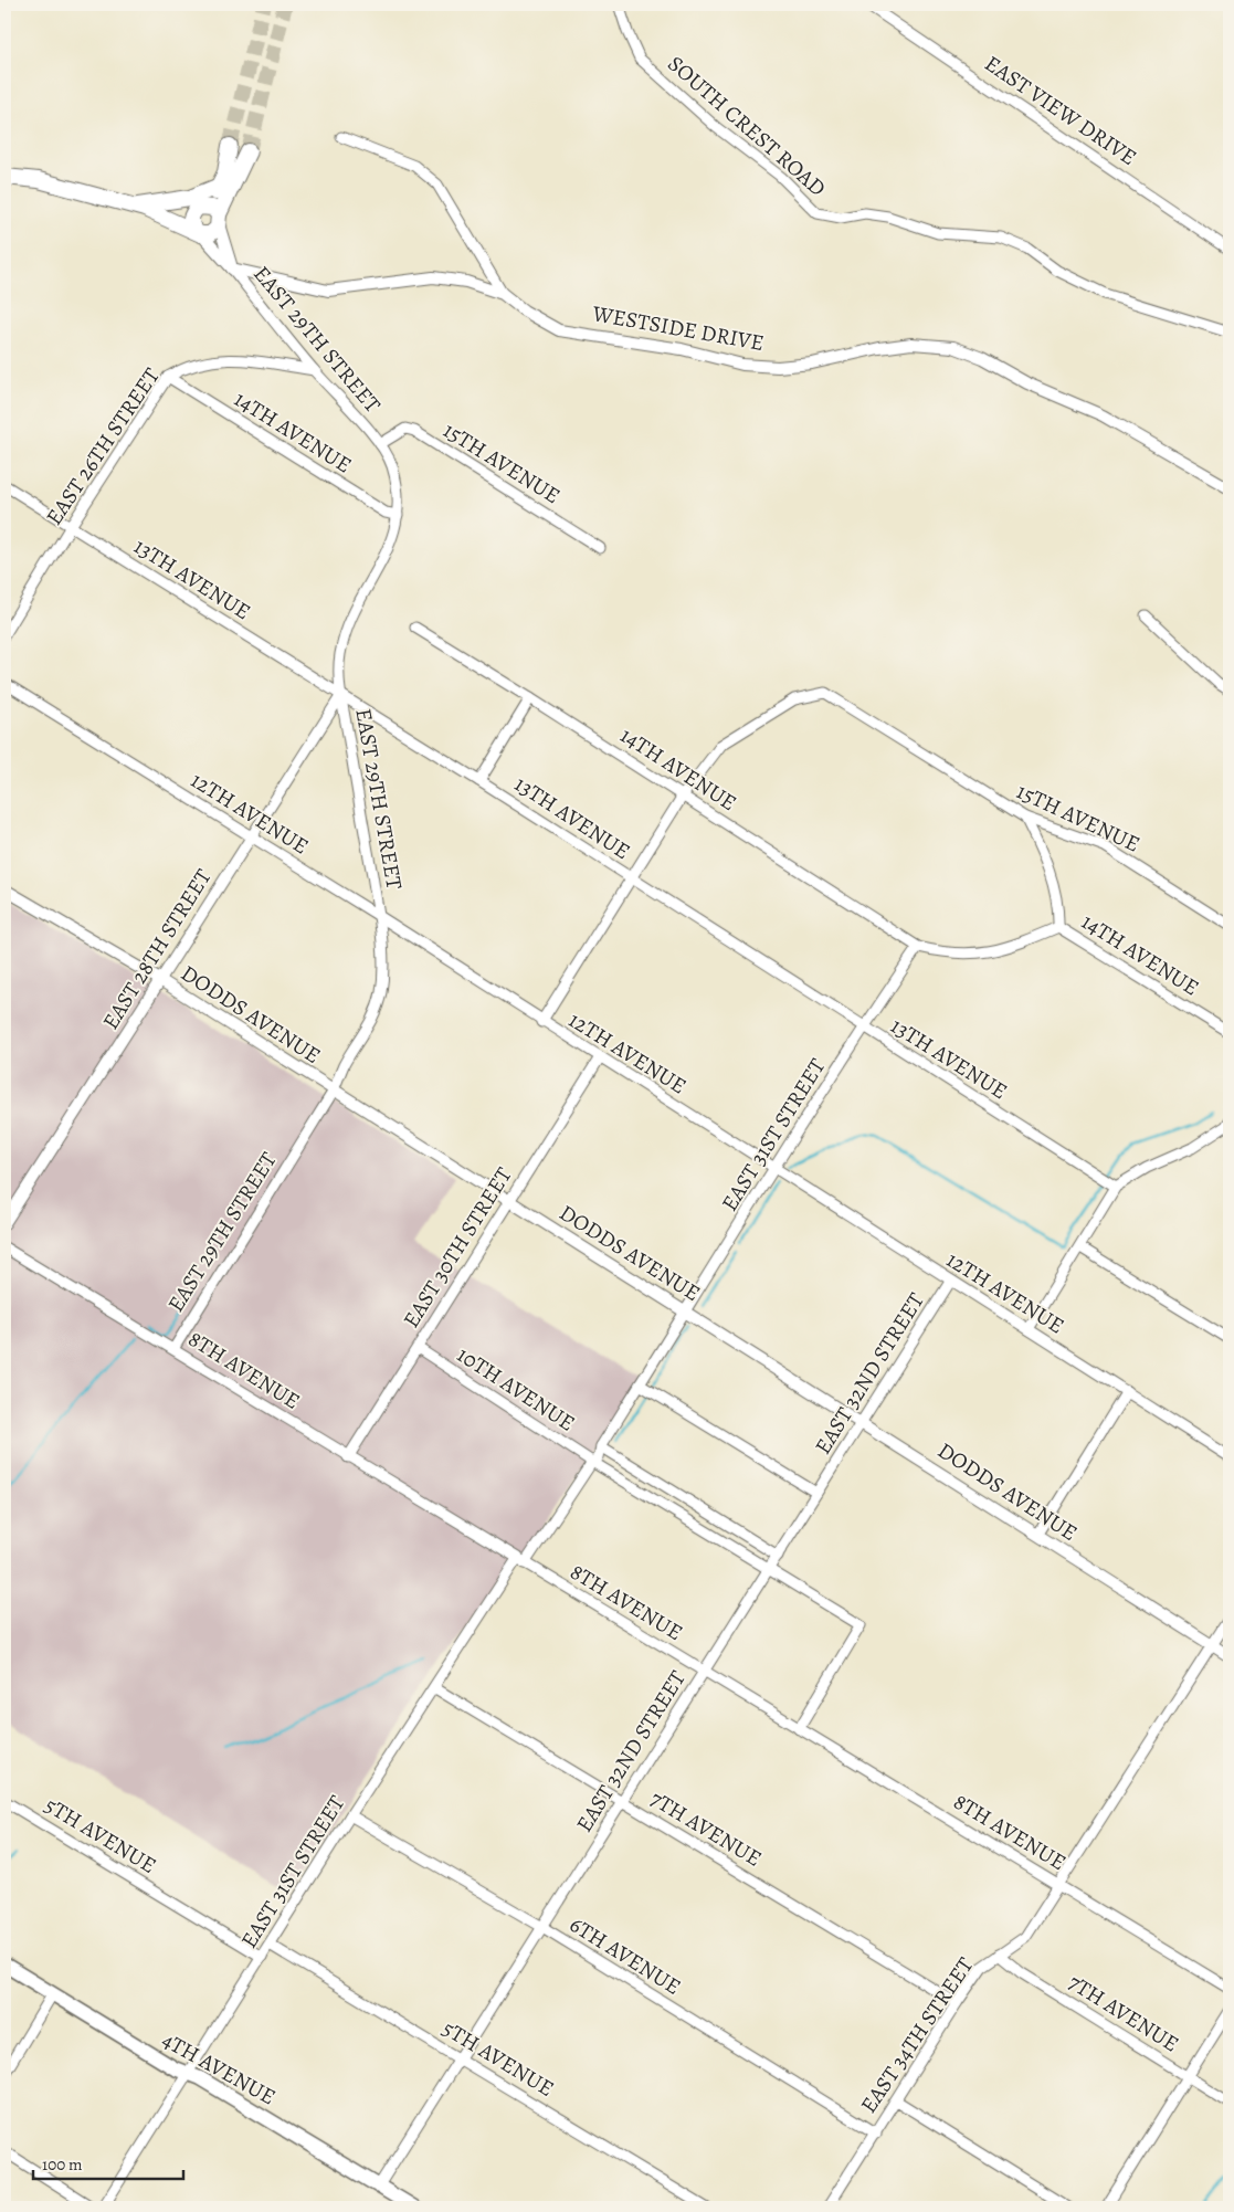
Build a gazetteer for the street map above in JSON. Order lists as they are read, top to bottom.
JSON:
{
  "streets": {
    "main road": ["4TH AVENUE"],
    "street": [
      "EAST VIEW DRIVE",
      "SOUTH CREST ROAD",
      "WESTSIDE DRIVE",
      "EAST 29TH STREET",
      "14TH AVENUE",
      "EAST 26TH STREET",
      "15TH AVENUE",
      "13TH AVENUE",
      "12TH AVENUE",
      "EAST 28TH STREET",
      "DODDS AVENUE",
      "EAST 31ST STREET",
      "EAST 30TH STREET",
      "8TH AVENUE",
      "EAST 32ND STREET",
      "10TH AVENUE",
      "7TH AVENUE",
      "5TH AVENUE",
      "6TH AVENUE",
      "EAST 34TH STREET"
    ]
  },
  "crossings": [
    ["WESTSIDE DRIVE", "EAST 29TH STREET"],
    ["EAST 29TH STREET", "14TH AVENUE"],
    ["EAST 29TH STREET", "EAST 26TH STREET"],
    ["EAST 29TH STREET", "15TH AVENUE"],
    ["EAST 29TH STREET", "13TH AVENUE"],
    ["EAST 29TH STREET", "12TH AVENUE"],
    ["EAST 29TH STREET", "EAST 28TH STREET"],
    ["EAST 29TH STREET", "DODDS AVENUE"],
    ["EAST 29TH STREET", "8TH AVENUE"],
    ["14TH AVENUE", "EAST 26TH STREET"],
    ["14TH AVENUE", "15TH AVENUE"],
    ["14TH AVENUE", "EAST 31ST STREET"],
    ["EAST 26TH STREET", "13TH AVENUE"],
    ["13TH AVENUE", "EAST 28TH STREET"],
    ["13TH AVENUE", "EAST 31ST STREET"],
    ["12TH AVENUE", "EAST 28TH STREET"],
    ["12TH AVENUE", "EAST 31ST STREET"],
    ["12TH AVENUE", "EAST 30TH STREET"],
    ["12TH AVENUE", "EAST 32ND STREET"],
    ["EAST 28TH STREET", "DODDS AVENUE"],
    ["DODDS AVENUE", "EAST 31ST STREET"],
    ["DODDS AVENUE", "EAST 30TH STREET"],
    ["DODDS AVENUE", "EAST 32ND STREET"],
    ["DODDS AVENUE", "EAST 34TH STREET"],
    ["EAST 31ST STREET", "8TH AVENUE"],
    ["EAST 31ST STREET", "10TH AVENUE"],
    ["EAST 31ST STREET", "7TH AVENUE"],
    ["EAST 31ST STREET", "5TH AVENUE"],
    ["EAST 31ST STREET", "6TH AVENUE"],
    ["EAST 31ST STREET", "4TH AVENUE"],
    ["EAST 30TH STREET", "8TH AVENUE"],
    ["EAST 30TH STREET", "10TH AVENUE"],
    ["8TH AVENUE", "EAST 32ND STREET"],
    ["8TH AVENUE", "EAST 34TH STREET"],
    ["EAST 32ND STREET", "10TH AVENUE"],
    ["EAST 32ND STREET", "7TH AVENUE"],
    ["EAST 32ND STREET", "5TH AVENUE"],
    ["EAST 32ND STREET", "6TH AVENUE"],
    ["EAST 32ND STREET", "4TH AVENUE"],
    ["7TH AVENUE", "EAST 34TH STREET"],
    ["6TH AVENUE", "EAST 34TH STREET"]
  ],
  "scale_bar": "100 m"
}
